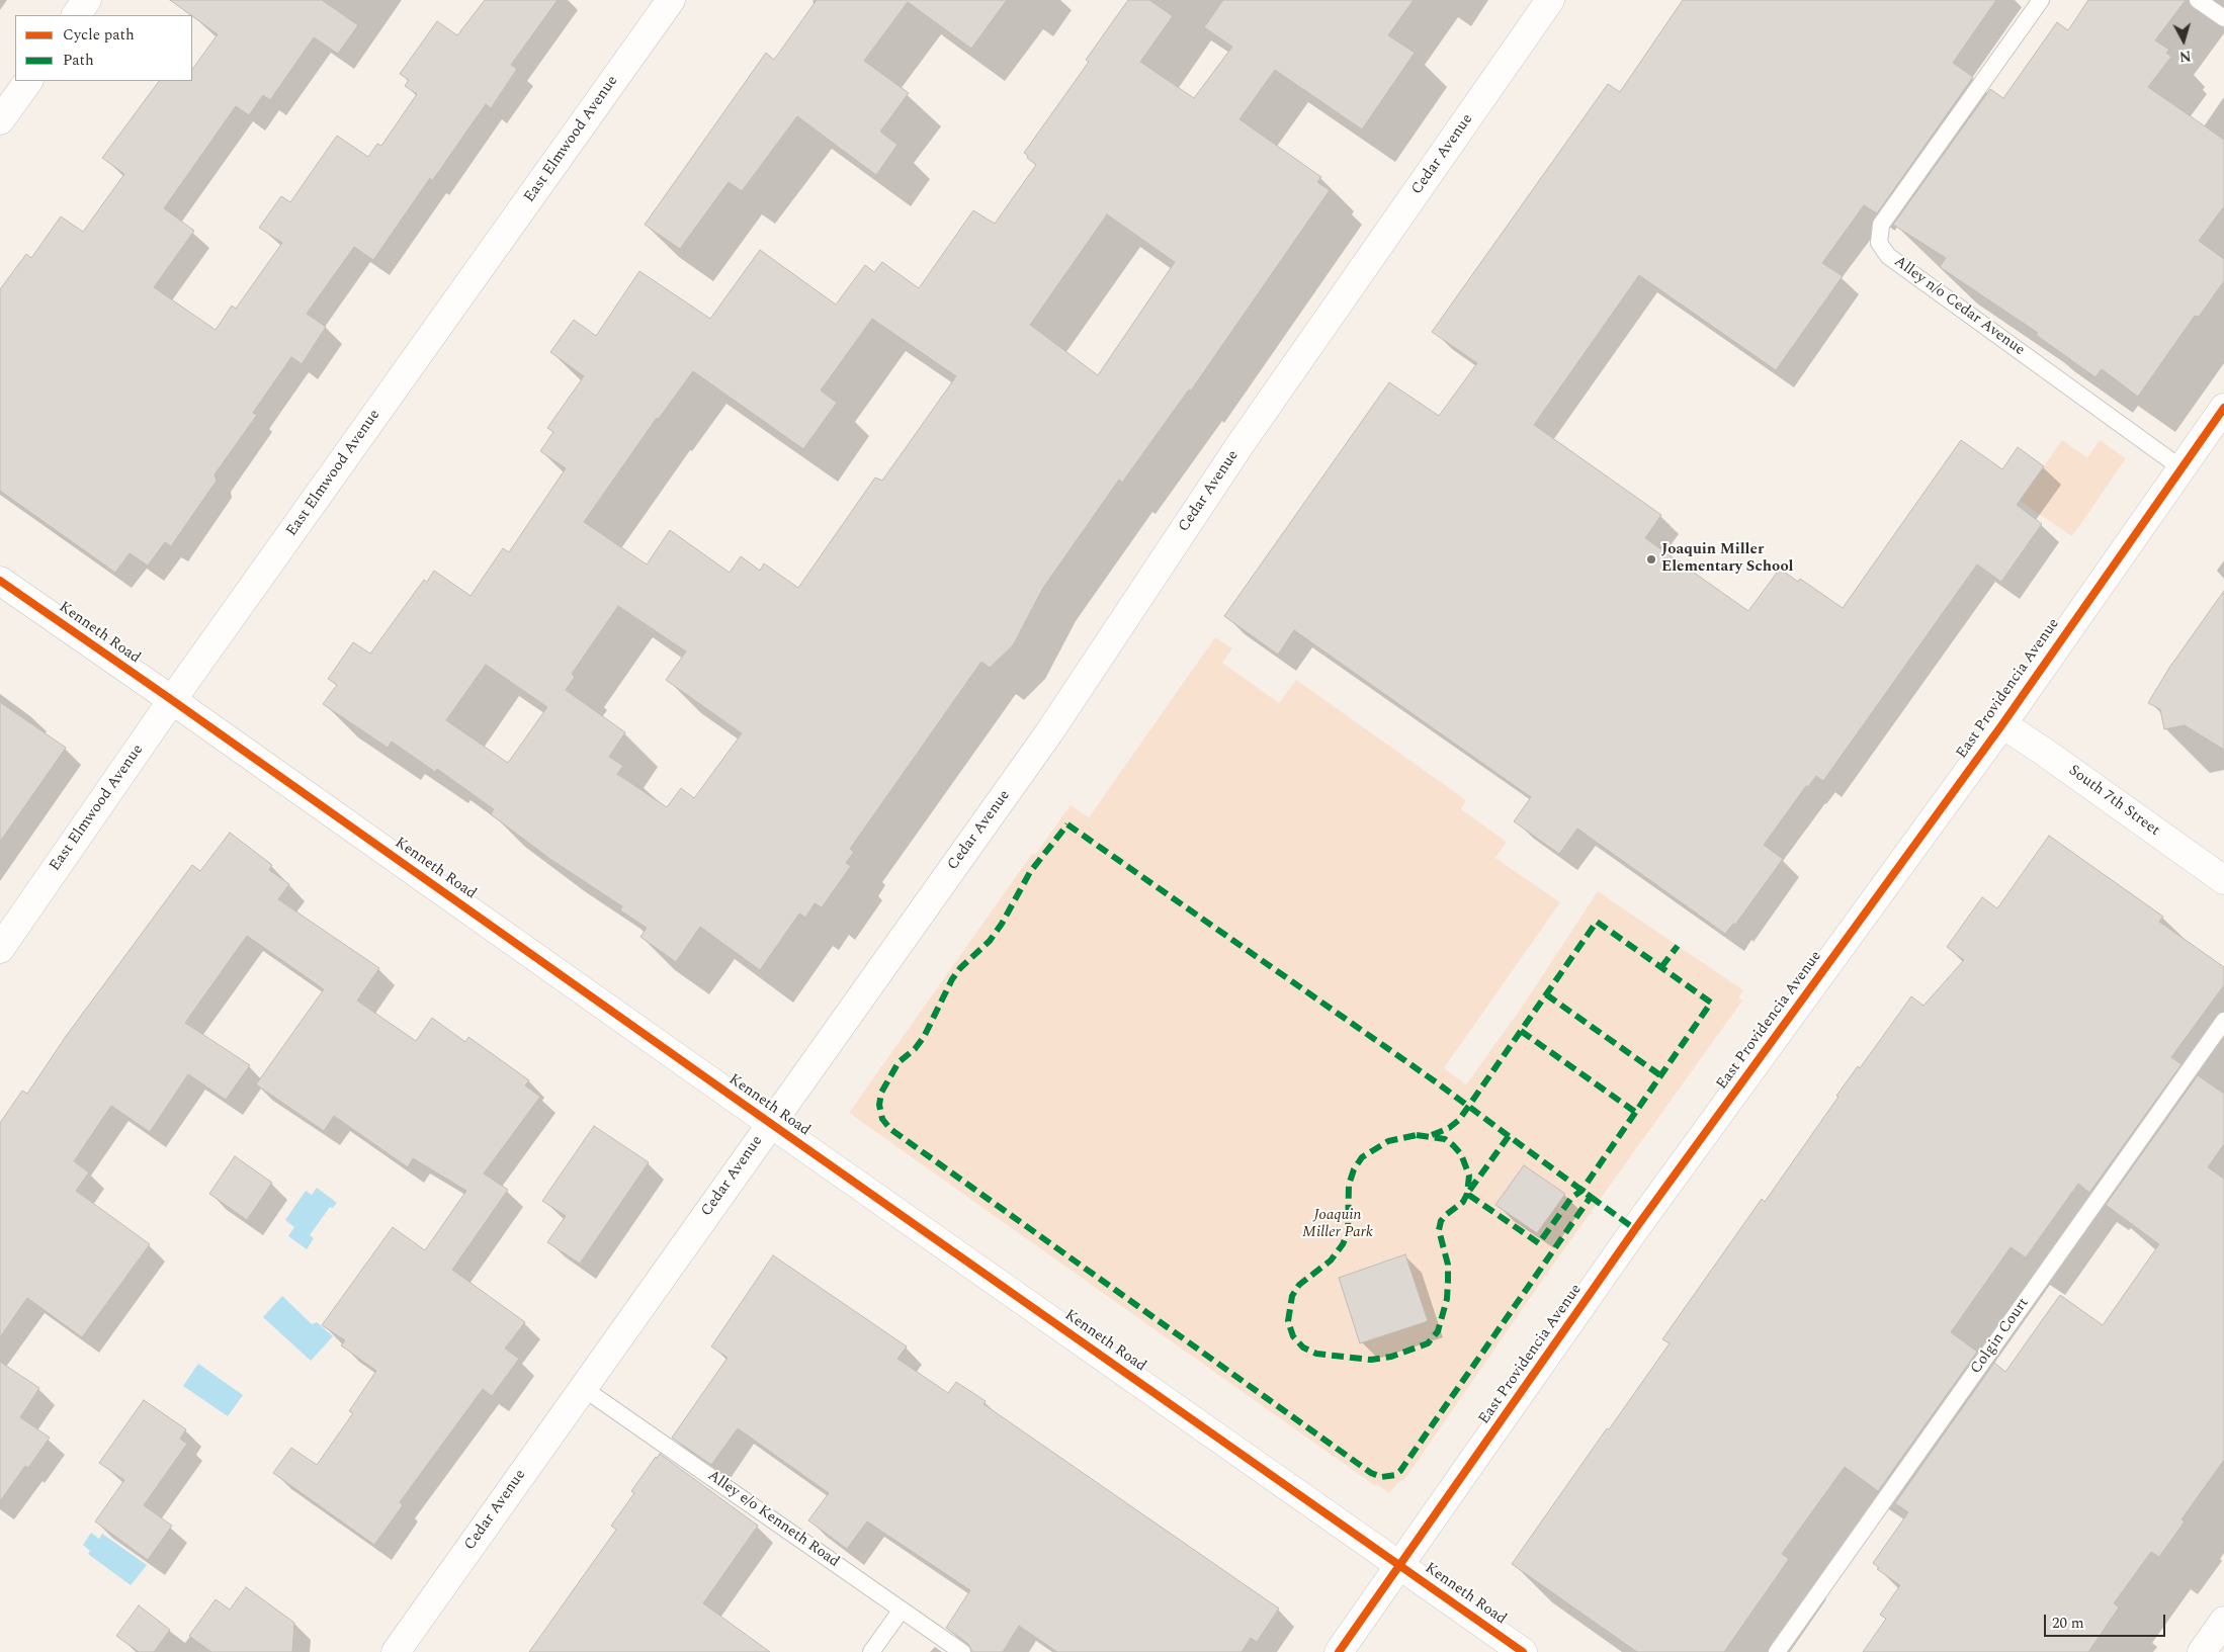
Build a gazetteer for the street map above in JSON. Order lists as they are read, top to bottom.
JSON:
{
  "streets": {
    "street": [
      "East Elmwood Avenue",
      "Cedar Avenue",
      "Kenneth Road",
      "East Providencia Avenue",
      "South 7th Street"
    ],
    "lane": ["Alley n/o Cedar Avenue", "Colgin Court", "Alley e/o Kenneth Road"]
  },
  "crossings": [
    ["East Elmwood Avenue", "Kenneth Road"],
    ["Cedar Avenue", "Kenneth Road"],
    ["Cedar Avenue", "Alley e/o Kenneth Road"],
    ["Alley n/o Cedar Avenue", "East Providencia Avenue"],
    ["Kenneth Road", "East Providencia Avenue"],
    ["East Providencia Avenue", "South 7th Street"]
  ],
  "parks": ["Joaquin Miller Park"],
  "places": ["Joaquin Miller Elementary School"],
  "legend": ["Cycle path", "Path"],
  "scale_bar": "20 m",
  "north": "bottom"
}
